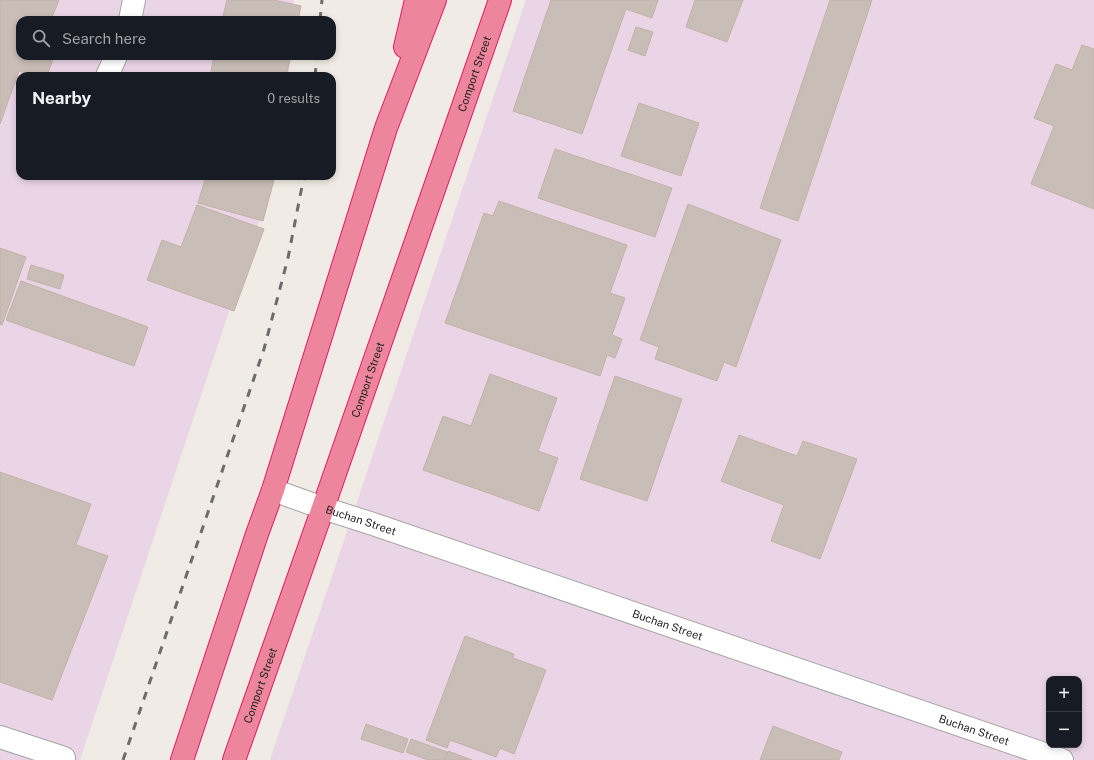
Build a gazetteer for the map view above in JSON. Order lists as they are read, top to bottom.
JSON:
{
  "streets": {
    "highway": ["Comport Street"],
    "street": ["Buchan Street"]
  },
  "crossings": [
    ["Comport Street", "Buchan Street"]
  ],
  "page": {
    "search": "Search here",
    "heading": ["Nearby", "0 results"],
    "map_buttons": ["+", "−"]
  }
}
